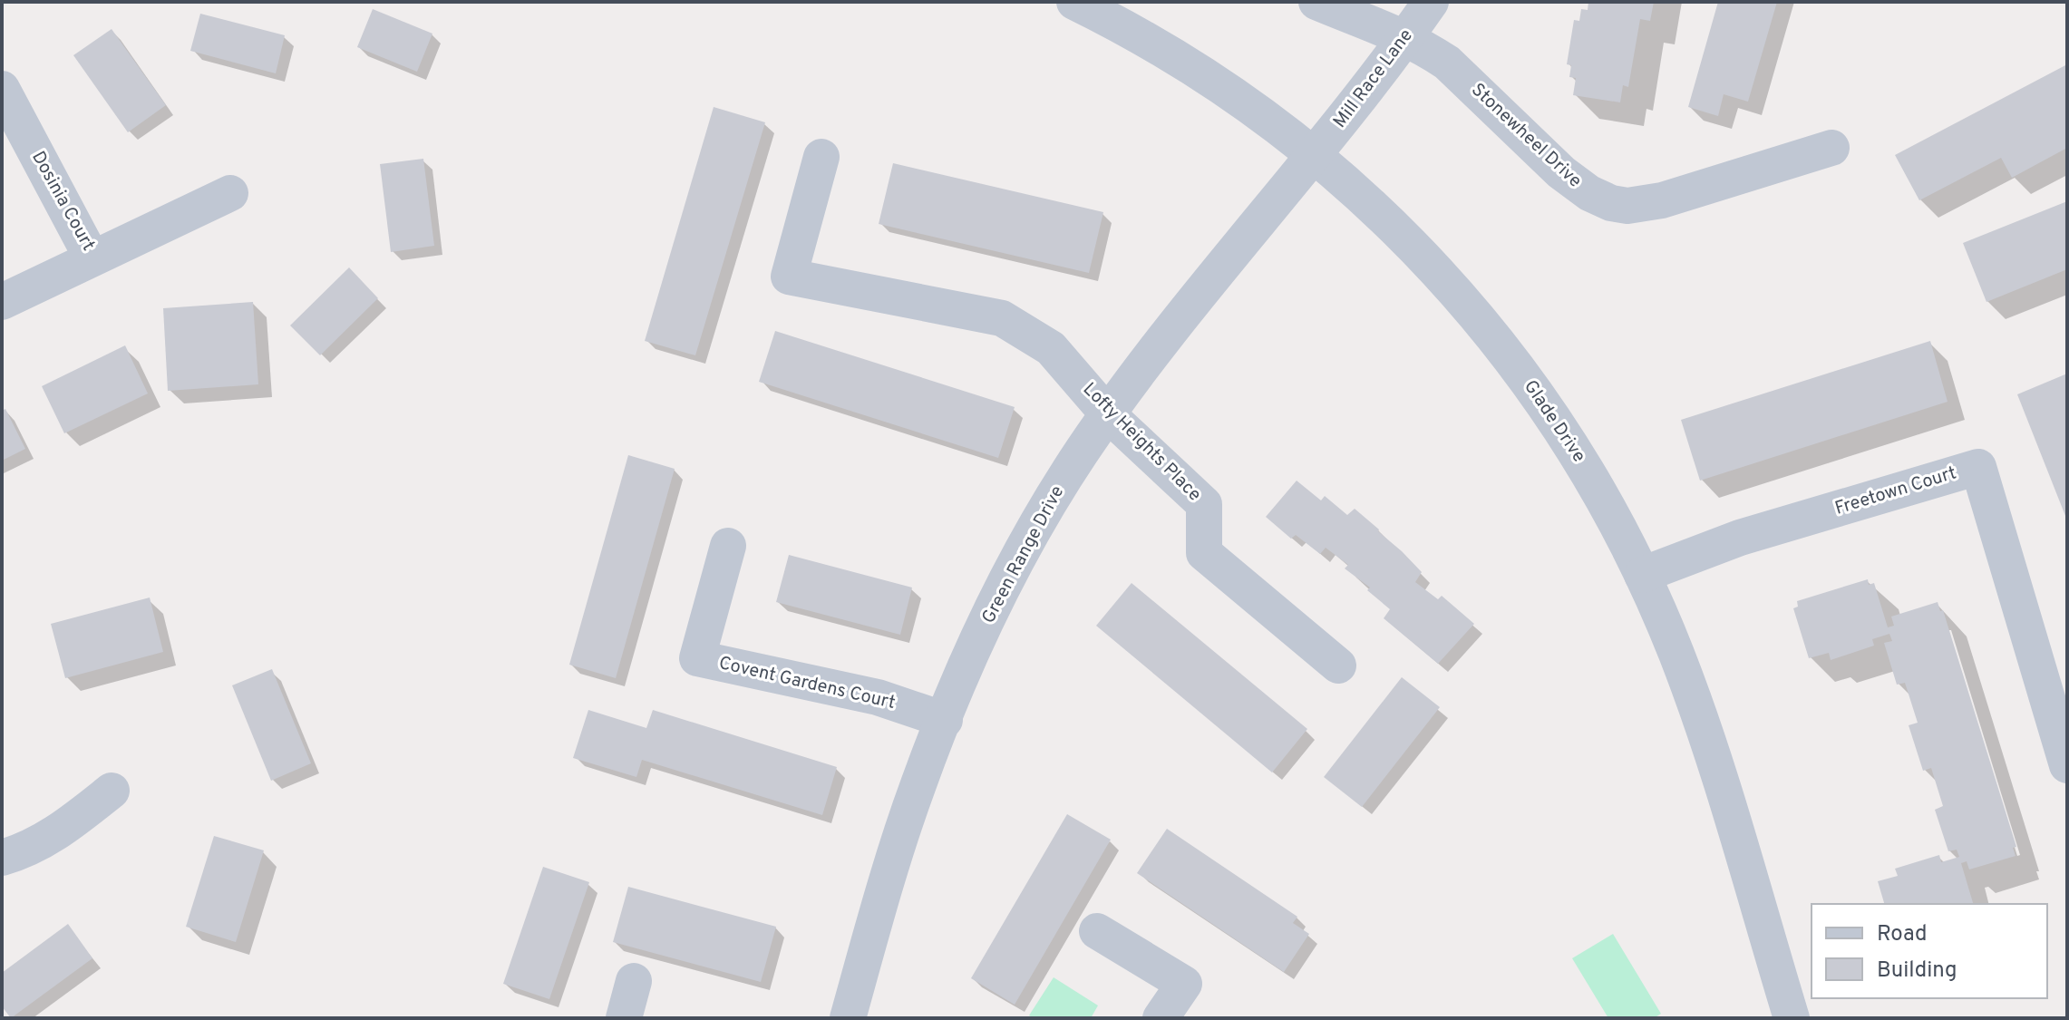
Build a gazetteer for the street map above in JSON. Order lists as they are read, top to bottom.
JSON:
{
  "streets": {
    "street": [
      "Mill Race Lane",
      "Stonewheel Drive",
      "Dosinia Court",
      "Glade Drive",
      "Lofty Heights Place",
      "Freetown Court",
      "Green Range Drive",
      "Covent Gardens Court"
    ]
  },
  "crossings": [
    ["Mill Race Lane", "Stonewheel Drive"],
    ["Mill Race Lane", "Glade Drive"],
    ["Mill Race Lane", "Green Range Drive"],
    ["Glade Drive", "Freetown Court"],
    ["Glade Drive", "Green Range Drive"],
    ["Lofty Heights Place", "Green Range Drive"],
    ["Green Range Drive", "Covent Gardens Court"]
  ],
  "legend": ["Road", "Building"]
}
